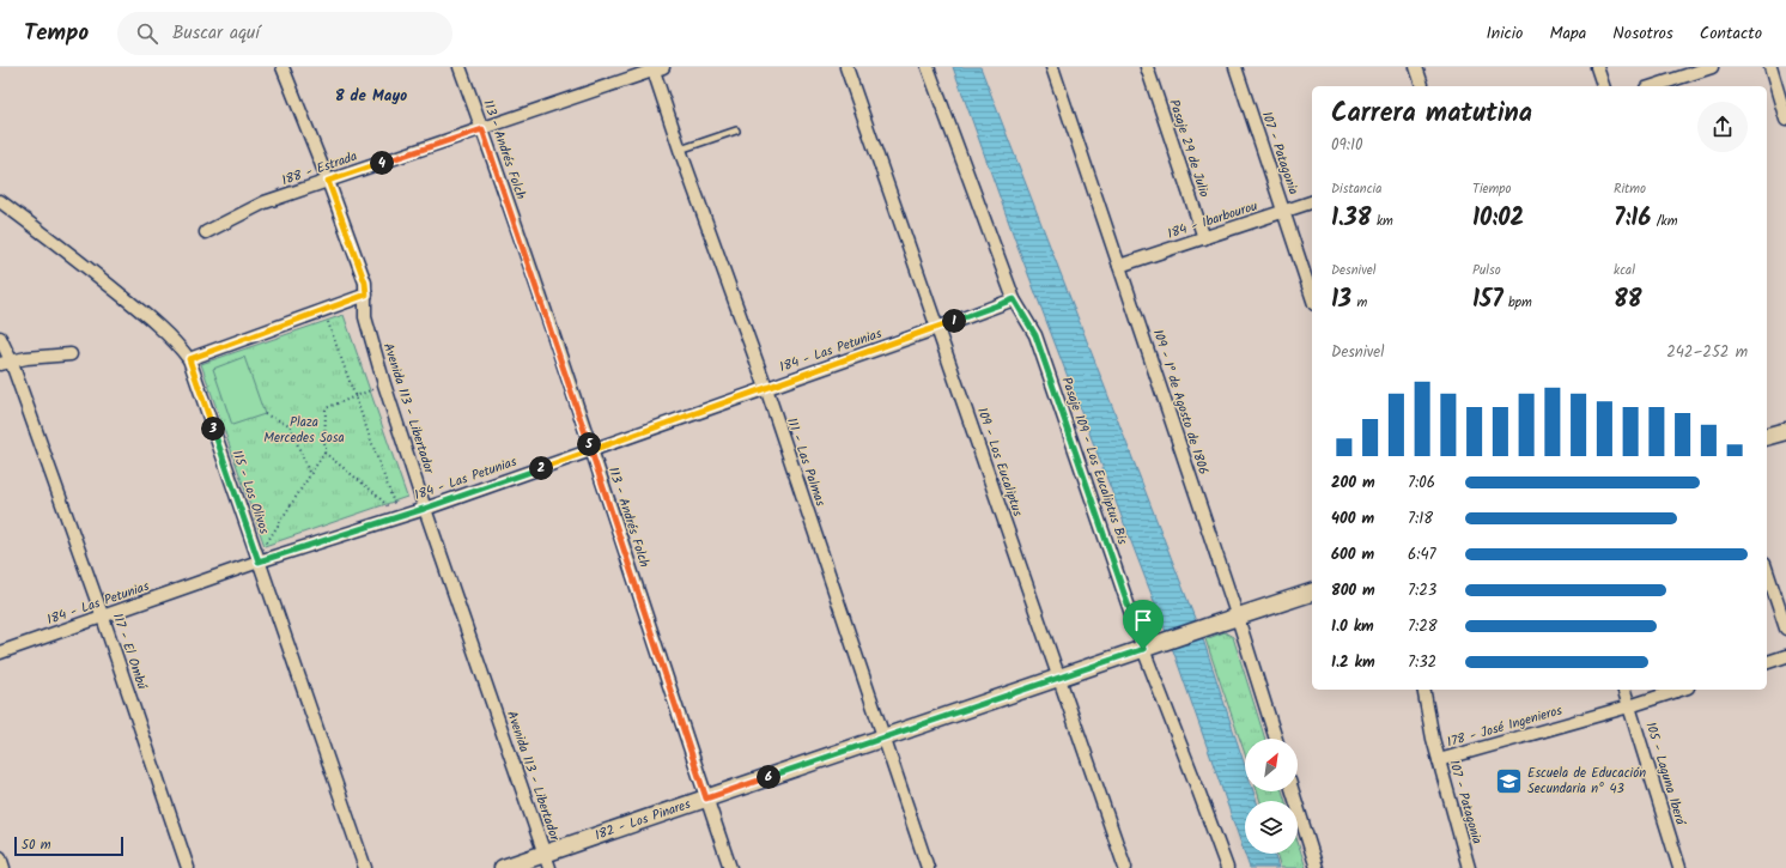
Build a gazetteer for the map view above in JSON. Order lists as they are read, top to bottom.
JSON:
{
  "streets": {
    "street": [
      "Pasaje 29 de Julio",
      "113 - Andrés Folch",
      "107 - Patagonia",
      "188 - Estrada",
      "184 - Ibarbourou",
      "184 - Las Petunias",
      "109 - 1° de Agosto de 1806",
      "Avenida 113 - Libertador",
      "Pasaje 109 - Los Eucaliptus Bis",
      "111 - Las Palmas",
      "109 - Los Eucaliptus",
      "115 - Los Olivos",
      "117 - El Ombú",
      "178 - José Ingenieros",
      "105 - Laguna Iberá",
      "182 - Los Pinares"
    ]
  },
  "crossings": [
    ["Pasaje 29 de Julio", "184 - Ibarbourou"],
    ["113 - Andrés Folch", "188 - Estrada"],
    ["113 - Andrés Folch", "184 - Las Petunias"],
    ["113 - Andrés Folch", "182 - Los Pinares"],
    ["107 - Patagonia", "184 - Ibarbourou"],
    ["107 - Patagonia", "178 - José Ingenieros"],
    ["188 - Estrada", "Avenida 113 - Libertador"],
    ["188 - Estrada", "111 - Las Palmas"],
    ["184 - Ibarbourou", "109 - 1° de Agosto de 1806"],
    ["184 - Las Petunias", "Avenida 113 - Libertador"],
    ["184 - Las Petunias", "Pasaje 109 - Los Eucaliptus Bis"],
    ["184 - Las Petunias", "111 - Las Palmas"],
    ["184 - Las Petunias", "109 - Los Eucaliptus"],
    ["184 - Las Petunias", "115 - Los Olivos"],
    ["184 - Las Petunias", "117 - El Ombú"],
    ["109 - 1° de Agosto de 1806", "182 - Los Pinares"],
    ["Avenida 113 - Libertador", "182 - Los Pinares"],
    ["Pasaje 109 - Los Eucaliptus Bis", "182 - Los Pinares"],
    ["111 - Las Palmas", "182 - Los Pinares"],
    ["109 - Los Eucaliptus", "182 - Los Pinares"],
    ["178 - José Ingenieros", "105 - Laguna Iberá"]
  ],
  "districts": ["8 de Mayo"],
  "parks": ["Plaza Mercedes Sosa"],
  "places": {
    "school or university": ["Escuela de Educación Secundaria nº 43"]
  },
  "scale_bar": "50 m",
  "north": "top right",
  "page": {
    "header": "Tempo",
    "search": "Buscar aquí",
    "nav": [
      "Inicio",
      "Mapa",
      "Nosotros",
      "Contacto"
    ],
    "heading": ["Carrera matutina", "09:10"],
    "pins": [
      "4",
      "1",
      "3",
      "5",
      "2",
      "6"
    ],
    "stats": [
      ["Distancia", "1.38 km"],
      ["Tiempo", "10:02"],
      ["Ritmo", "7:16 /km"],
      ["Desnivel", "13 m"],
      ["Pulso", "157 bpm"],
      ["kcal", "88"]
    ],
    "chart": ["Desnivel", "242–252 m"],
    "list": [
      {
        "name": "200 m",
        "note": "7:06"
      },
      {
        "name": "400 m",
        "note": "7:18"
      },
      {
        "name": "600 m",
        "note": "6:47"
      },
      {
        "name": "800 m",
        "note": "7:23"
      },
      {
        "name": "1.0 km",
        "note": "7:28"
      },
      {
        "name": "1.2 km",
        "note": "7:32"
      }
    ],
    "scale": "50 m"
  }
}
